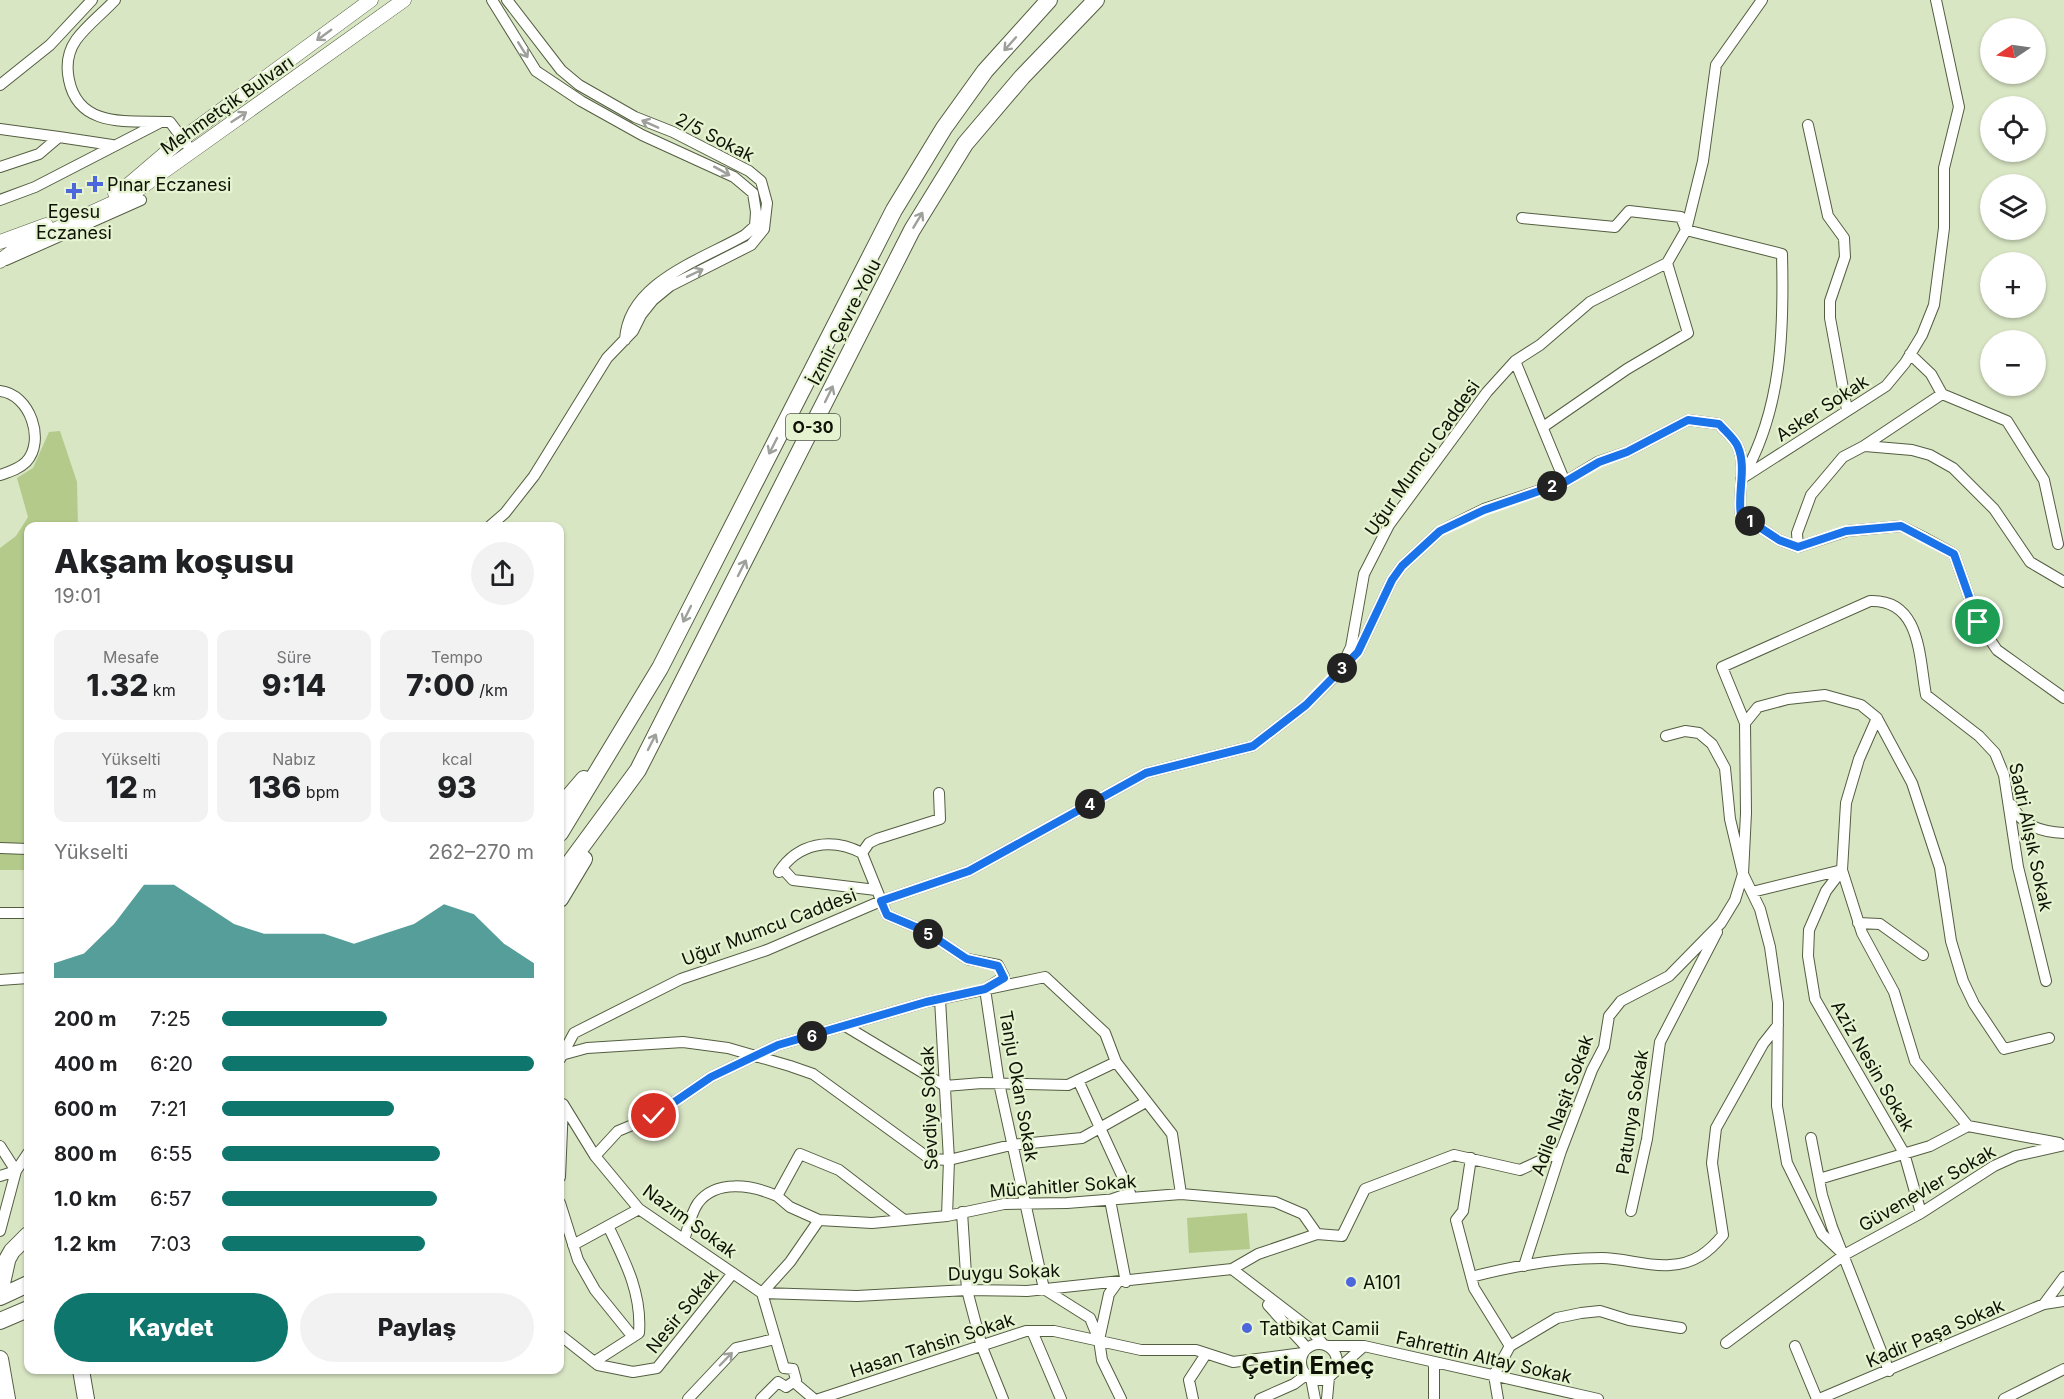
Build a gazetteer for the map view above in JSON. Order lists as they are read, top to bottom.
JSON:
{
  "streets": {
    "highway": ["İzmir Çevre Yolu", "O-30"],
    "main road": ["Mehmetçik Bulvarı"],
    "street": [
      "2/5 Sokak",
      "Asker Sokak",
      "Uğur Mumcu Caddesi",
      "Sadri Alışık Sokak",
      "Aziz Nesin Sokak",
      "Tanju Okan Sokak",
      "Adile Naşit Sokak",
      "Sevdiye Sokak",
      "Patunya Sokak",
      "Mücahitler Sokak",
      "Güvenevler Sokak",
      "Nazım Sokak",
      "Duygu Sokak",
      "Nesir Sokak",
      "Kadir Paşa Sokak",
      "Hasan Tahsin Sokak",
      "Fahrettin Altay Sokak"
    ]
  },
  "crossings": [
    ["Uğur Mumcu Caddesi", "Tanju Okan Sokak"],
    ["Aziz Nesin Sokak", "Güvenevler Sokak"],
    ["Tanju Okan Sokak", "Mücahitler Sokak"],
    ["Tanju Okan Sokak", "Duygu Sokak"],
    ["Adile Naşit Sokak", "Patunya Sokak"],
    ["Sevdiye Sokak", "Mücahitler Sokak"],
    ["Nazım Sokak", "Duygu Sokak"],
    ["Nazım Sokak", "Nesir Sokak"],
    ["Hasan Tahsin Sokak", "Fahrettin Altay Sokak"]
  ],
  "districts": ["Çetin Emeç"],
  "places": {
    "health": ["Pınar Eczanesi", "Egesu Eczanesi"],
    "other": ["A101", "Tatbikat Camii"]
  },
  "north": "left",
  "page": {
    "map_buttons": ["+", "−"],
    "pins": [
      "2",
      "1",
      "3",
      "4",
      "5",
      "6"
    ],
    "heading": ["Akşam koşusu", "19:01"],
    "stats": [
      ["Mesafe", "1.32 km"],
      ["Süre", "9:14"],
      ["Tempo", "7:00 /km"],
      ["Yükselti", "12 m"],
      ["Nabız", "136 bpm"],
      ["kcal", "93"]
    ],
    "chart": ["Yükselti", "262–270 m"],
    "list": [
      {
        "name": "200 m",
        "note": "7:25"
      },
      {
        "name": "400 m",
        "note": "6:20"
      },
      {
        "name": "600 m",
        "note": "7:21"
      },
      {
        "name": "800 m",
        "note": "6:55"
      },
      {
        "name": "1.0 km",
        "note": "6:57"
      },
      {
        "name": "1.2 km",
        "note": "7:03"
      }
    ],
    "buttons": ["Kaydet", "Paylaş"]
  }
}
